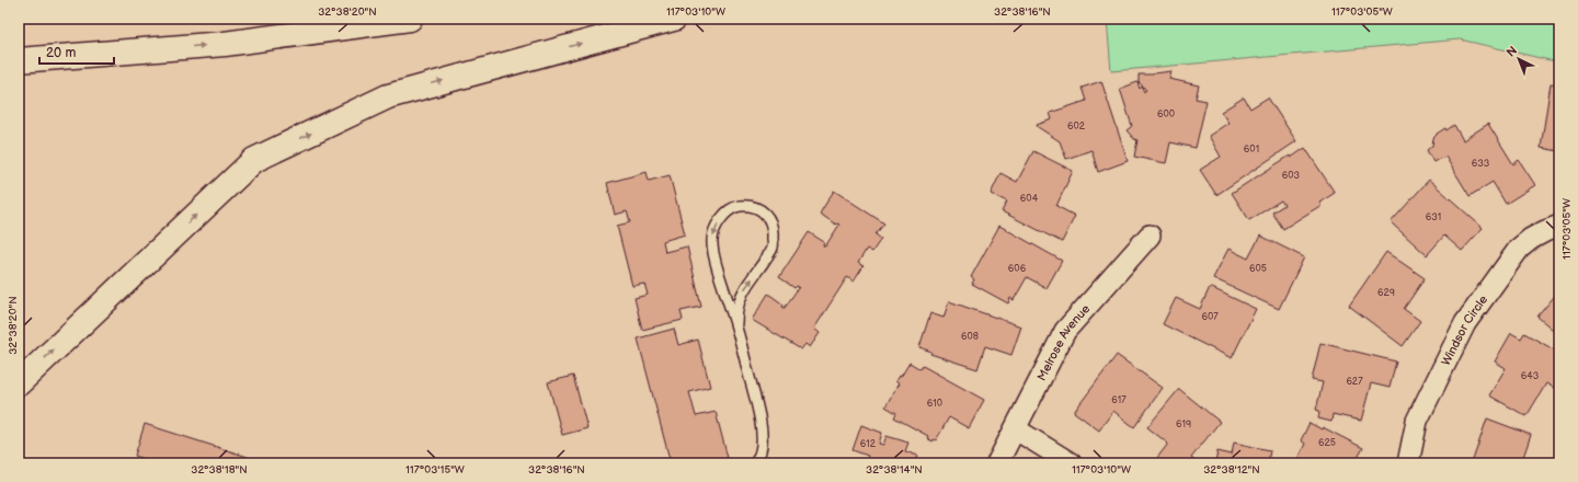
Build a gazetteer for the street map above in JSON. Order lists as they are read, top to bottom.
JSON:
{
  "streets": {
    "street": ["Windsor Circle", "Melrose Avenue"]
  },
  "house_numbers": [
    "600",
    "602",
    "601",
    "633",
    "603",
    "604",
    "631",
    "606",
    "605",
    "629",
    "607",
    "608",
    "643",
    "627",
    "617",
    "610",
    "619",
    "625",
    "612"
  ],
  "scale_bar": "20 m",
  "north": "top left",
  "coordinates": [
    "32°38'20\"N",
    "117°03'10\"W",
    "32°38'16\"N",
    "117°03'05\"W",
    "32°38'18\"N",
    "117°03'15\"W",
    "32°38'14\"N",
    "32°38'12\"N"
  ]
}
